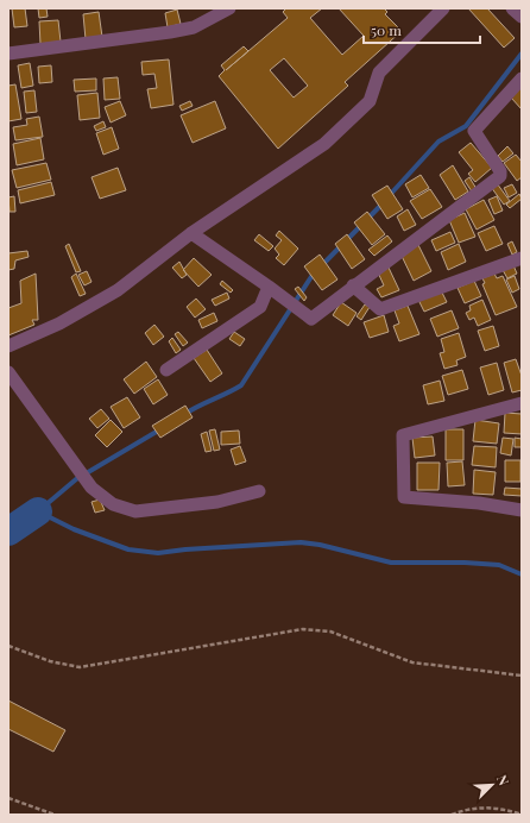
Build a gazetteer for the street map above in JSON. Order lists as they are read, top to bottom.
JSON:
{
  "scale_bar": "50 m",
  "north": "top right"
}
